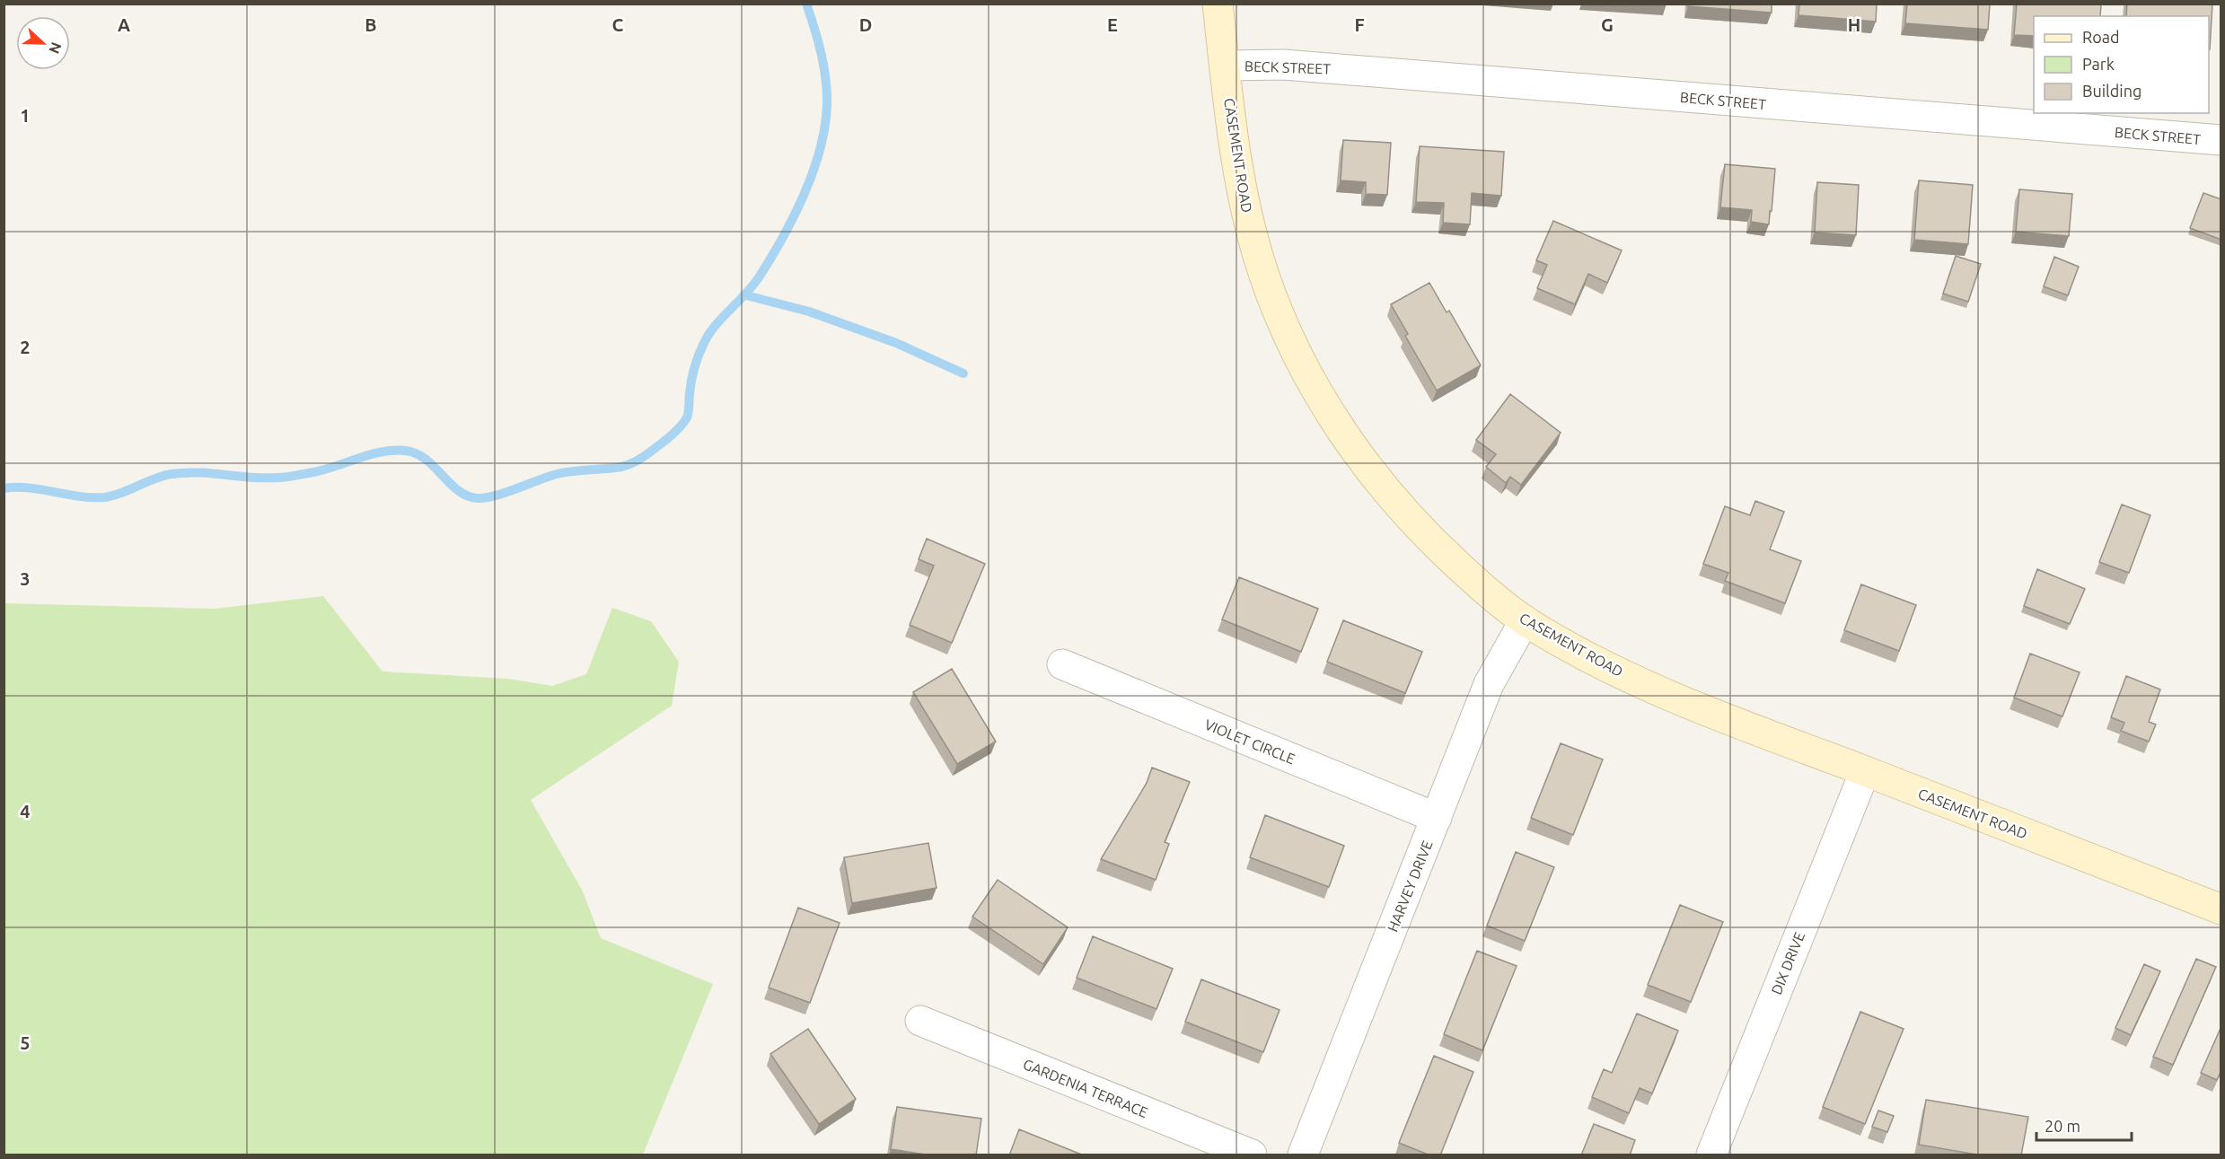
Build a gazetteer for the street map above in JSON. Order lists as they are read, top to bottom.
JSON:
{
  "streets": {
    "street": [
      "BECK STREET",
      "CASEMENT ROAD",
      "VIOLET CIRCLE",
      "HARVEY DRIVE",
      "DIX DRIVE",
      "GARDENIA TERRACE"
    ]
  },
  "crossings": [
    ["BECK STREET", "CASEMENT ROAD"],
    ["CASEMENT ROAD", "HARVEY DRIVE"],
    ["CASEMENT ROAD", "DIX DRIVE"],
    ["VIOLET CIRCLE", "HARVEY DRIVE"]
  ],
  "legend": ["Road", "Park", "Building"],
  "scale_bar": "20 m",
  "north": "right",
  "grid": {
    "columns": [
      "A",
      "B",
      "C",
      "D",
      "E",
      "F",
      "G",
      "H"
    ],
    "rows": [
      "1",
      "2",
      "3",
      "4",
      "5"
    ]
  }
}
